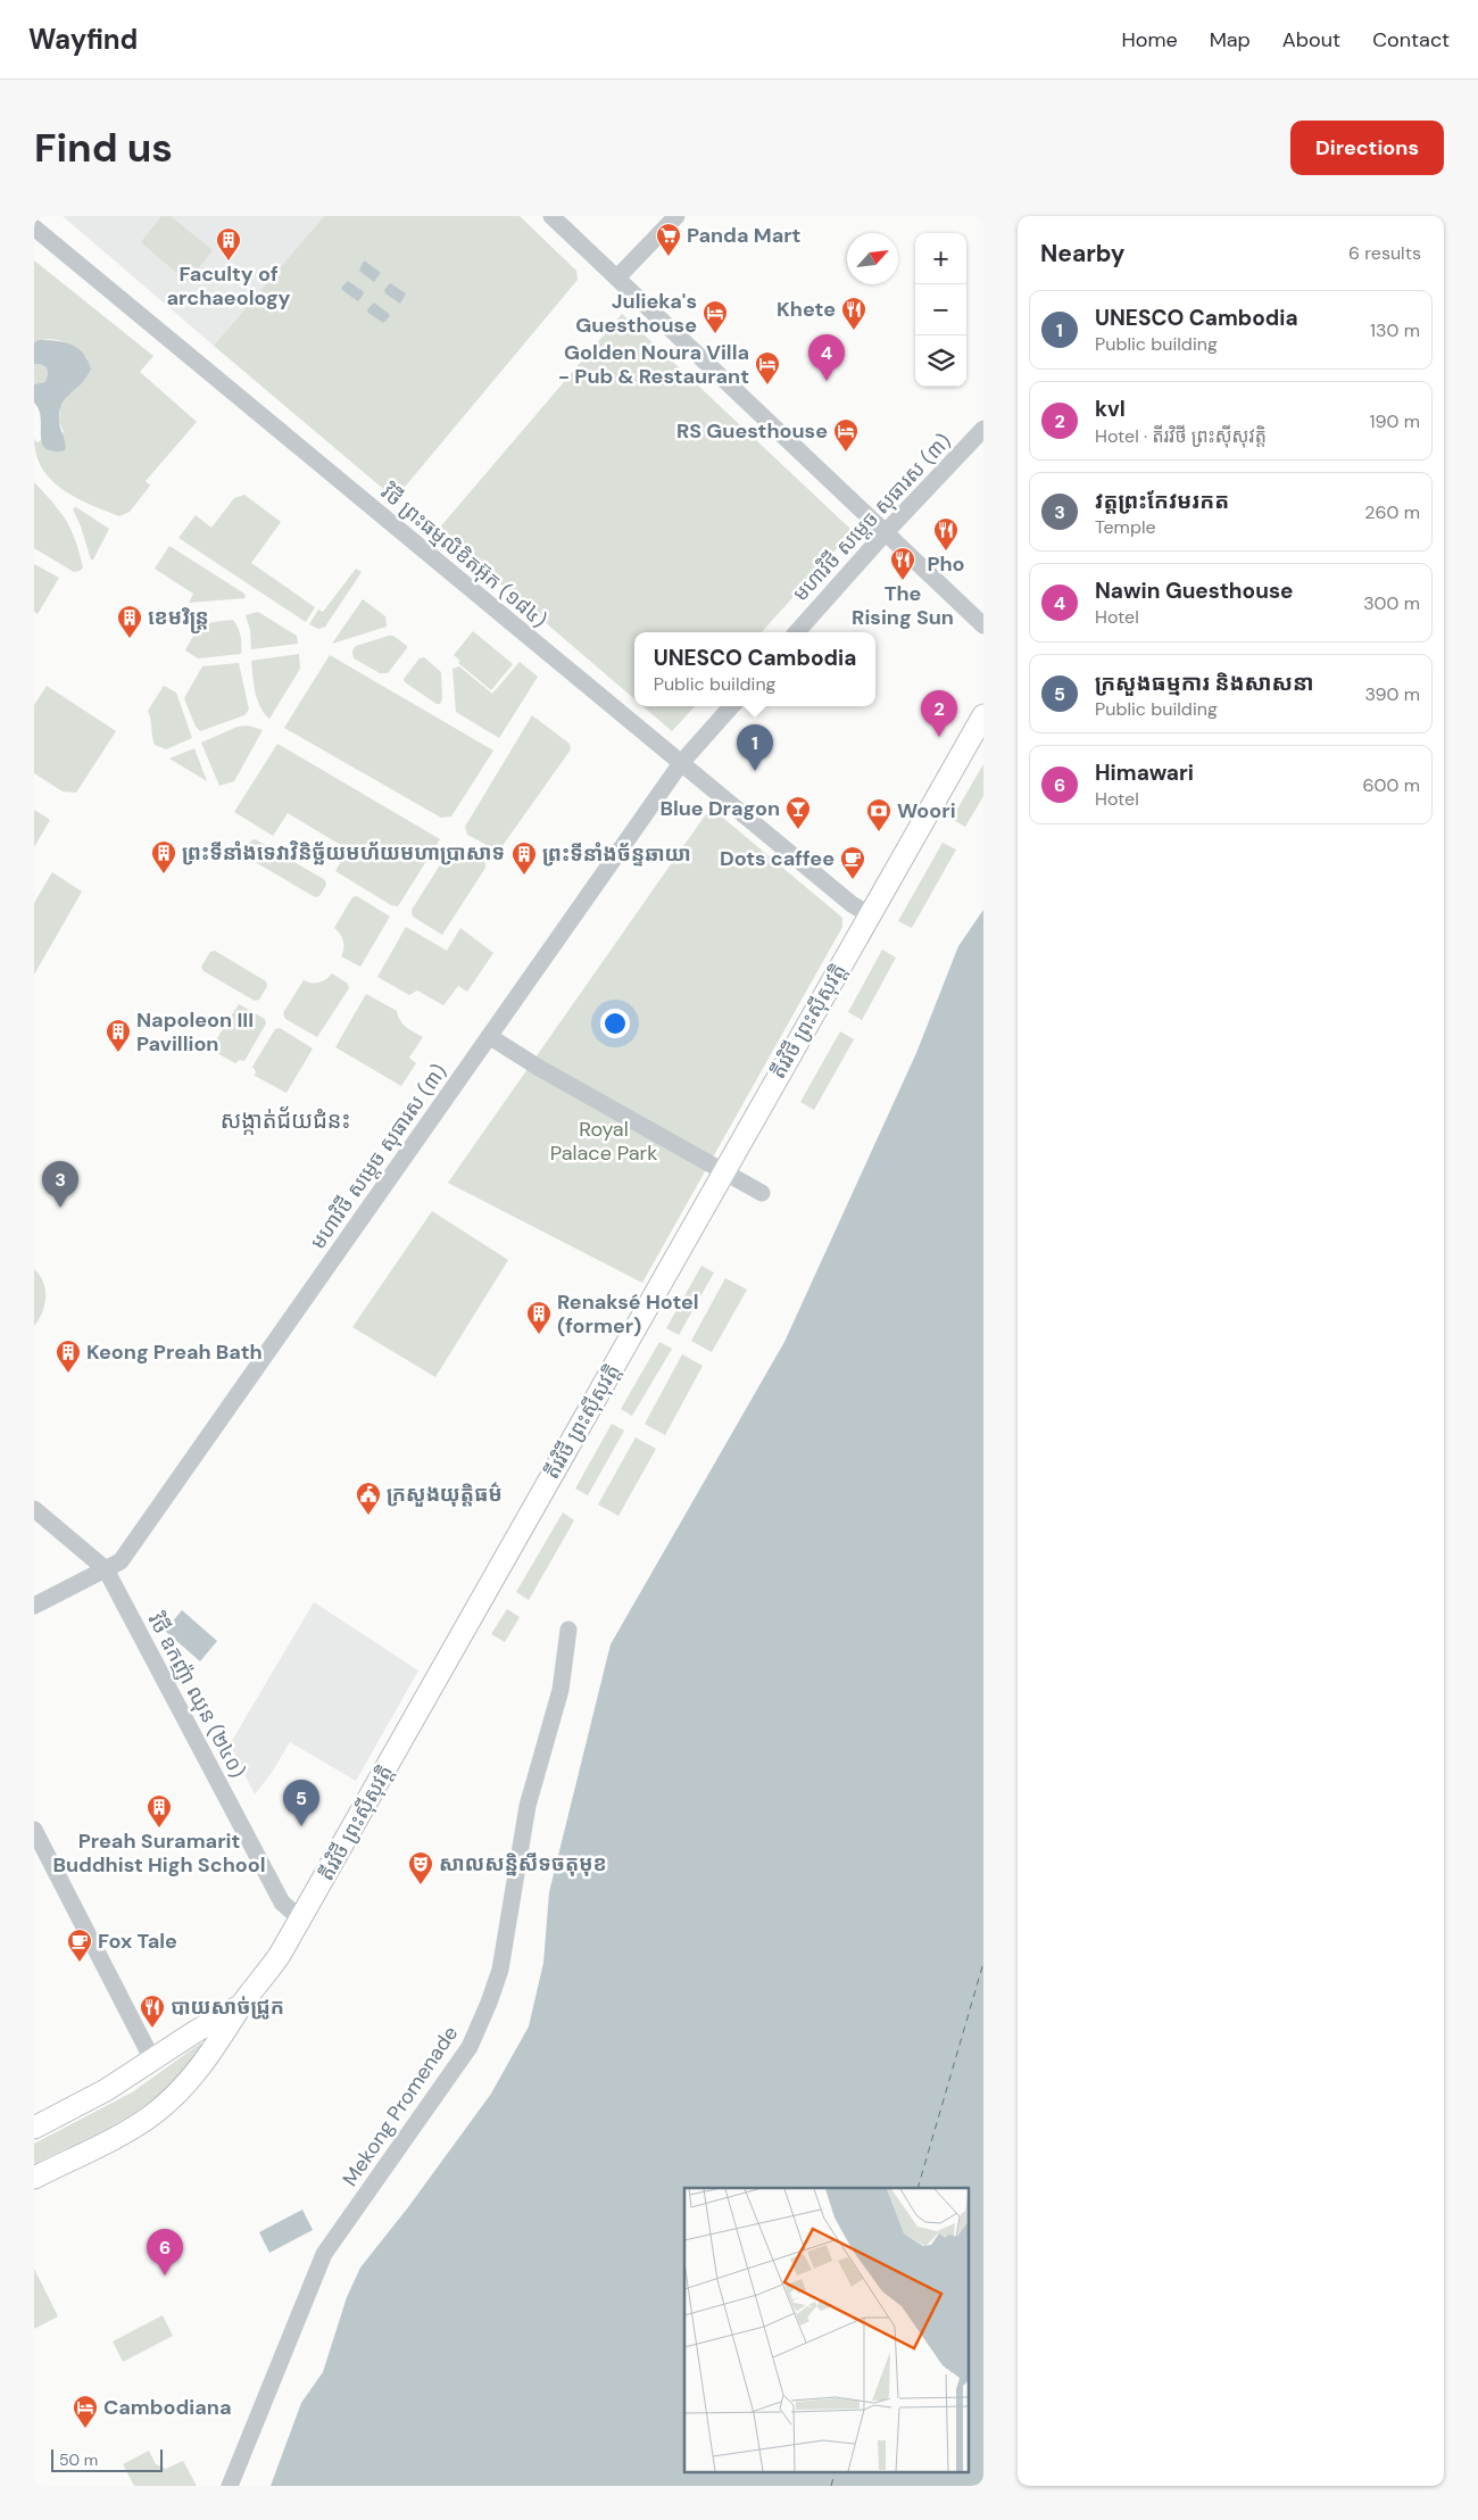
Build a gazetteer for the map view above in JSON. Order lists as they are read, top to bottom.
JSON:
{
  "streets": {
    "main road": ["តីរវិថី ព្រះស៊ីសុវត្តិ"],
    "street": [
      "មហាវិថី សម្តេច សុធារស (៣)",
      "វិថី ព្រះធម្មលិខិតអ៊ុក (១៨៤)",
      "វិថី ឧកញ៉ា ឈុន (២៤០)",
      "Mekong Promenade"
    ]
  },
  "crossings": [
    ["មហាវិថី សម្តេច សុធារស (៣)", "វិថី ព្រះធម្មលិខិតអ៊ុក (១៨៤)"],
    ["មហាវិថី សម្តេច សុធារស (៣)", "វិថី ឧកញ៉ា ឈុន (២៤០)"],
    ["វិថី ព្រះធម្មលិខិតអ៊ុក (១៨៤)", "តីរវិថី ព្រះស៊ីសុវត្តិ"],
    ["តីរវិថី ព្រះស៊ីសុវត្តិ", "វិថី ឧកញ៉ា ឈុន (២៤០)"]
  ],
  "districts": ["សង្កាត់ជ័យជំនះ"],
  "parks": ["Royal Palace Park"],
  "places": {
    "supermarket": ["Panda Mart"],
    "building": [
      "Faculty of archaeology",
      "ខេមរិន្រ្ត",
      "ព្រះទីនាំងទេវាវិនិច្ឆ័យមហ័យមហាប្រាសាទ",
      "ព្រះទីនាំងច័ន្ទឆាយា",
      "Napoleon III Pavillion",
      "Renaksé Hotel (former)",
      "Keong Preah Bath",
      "Preah Suramarit Buddhist High School"
    ],
    "restaurant": [
      "Khete",
      "Pho",
      "The Rising Sun",
      "បាយសាច់ជ្រូក"
    ],
    "hotel": [
      "Julieka's Guesthouse",
      "Golden Noura Villa - Pub & Restaurant",
      "RS Guesthouse",
      "Cambodiana"
    ],
    "bar": ["Blue Dragon"],
    "bank": ["Woori"],
    "cafe": ["Dots caffee", "Fox Tale"],
    "public building": ["ក្រសួងយុត្ដិធម៌"],
    "theatre": ["សាលសន្និសីទចតុមុខ"]
  },
  "scale_bar": "50 m",
  "north": "top right",
  "page": {
    "header": "Wayfind",
    "nav": [
      "Home",
      "Map",
      "About",
      "Contact"
    ],
    "buttons": "Directions",
    "title": "Find us",
    "heading": ["Nearby", "6 results"],
    "map_buttons": ["+", "−"],
    "list": [
      {
        "mark": "1",
        "name": "UNESCO Cambodia",
        "note": "Public building",
        "value": "130 m"
      },
      {
        "mark": "2",
        "name": "kvl",
        "note": "Hotel · តីរវិថី ព្រះស៊ីសុវត្តិ",
        "value": "190 m"
      },
      {
        "mark": "3",
        "name": "វត្តព្រះកែវមរកត",
        "note": "Temple",
        "value": "260 m"
      },
      {
        "mark": "4",
        "name": "Nawin Guesthouse",
        "note": "Hotel",
        "value": "300 m"
      },
      {
        "mark": "5",
        "name": "ក្រសួងធម្មការ និងសាសនា",
        "note": "Public building",
        "value": "390 m"
      },
      {
        "mark": "6",
        "name": "Himawari",
        "note": "Hotel",
        "value": "600 m"
      }
    ],
    "pins": [
      "4",
      "2",
      "1",
      "3",
      "5",
      "6"
    ],
    "popup": ["UNESCO Cambodia", "Public building"],
    "scale": "50 m"
  }
}
